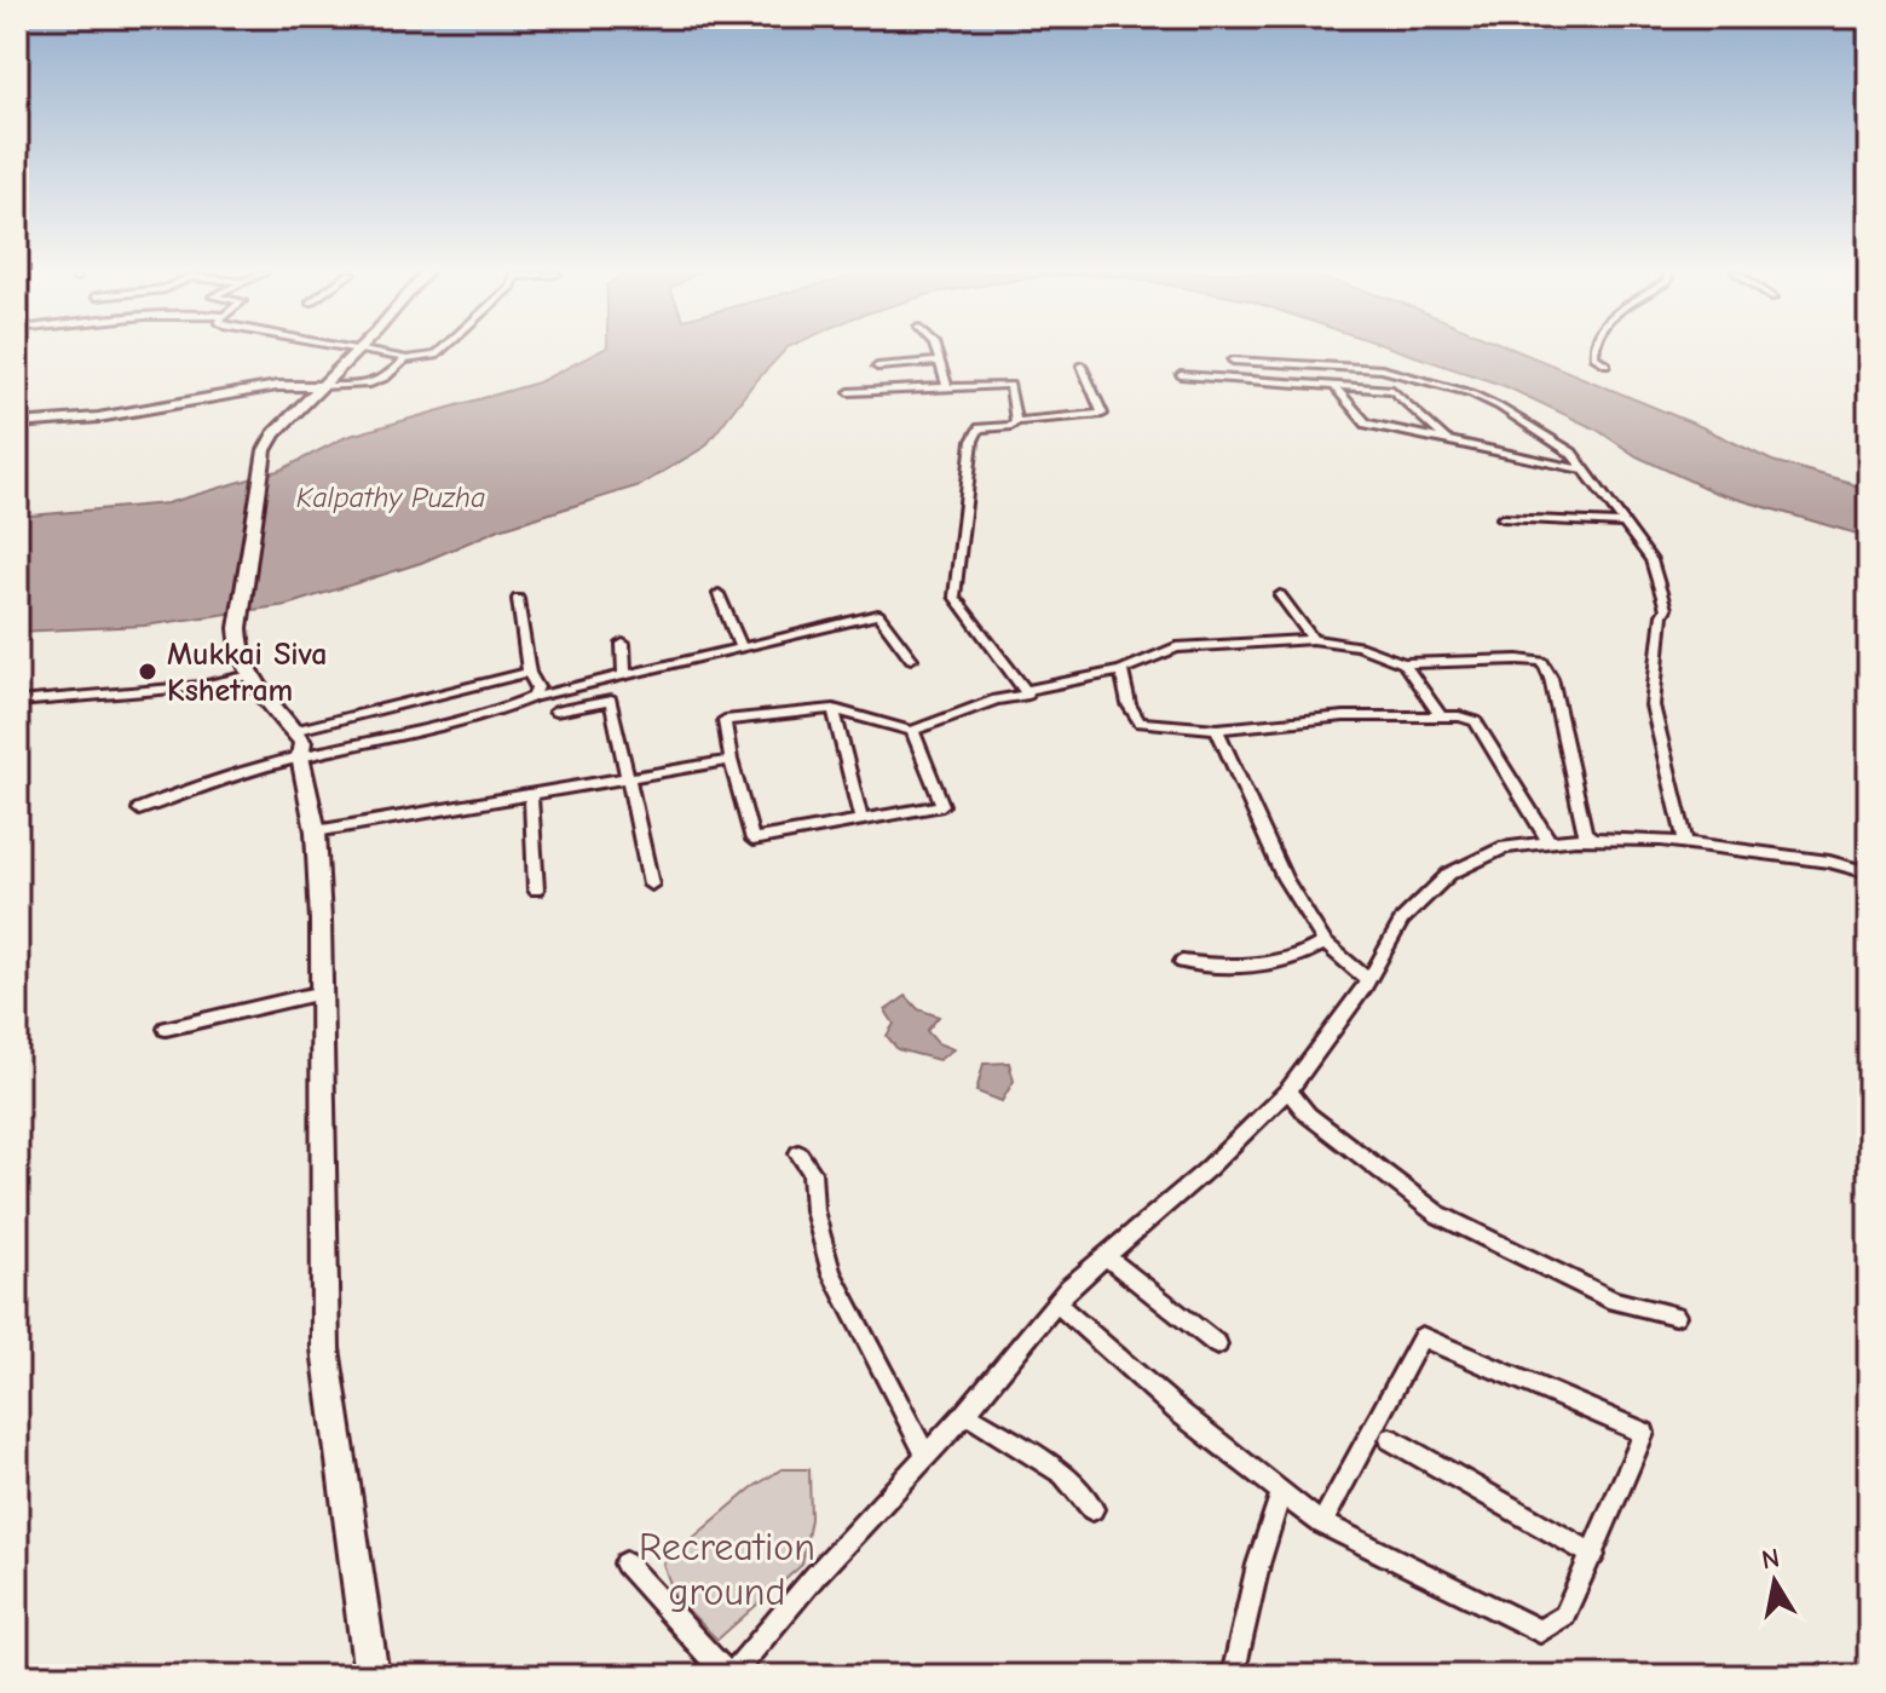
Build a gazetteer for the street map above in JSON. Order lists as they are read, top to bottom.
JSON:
{
  "water": ["Kalpathy Puzha"],
  "parks": ["Recreation ground"],
  "places": ["Mukkai Siva Kshetram"],
  "north": "top"
}
